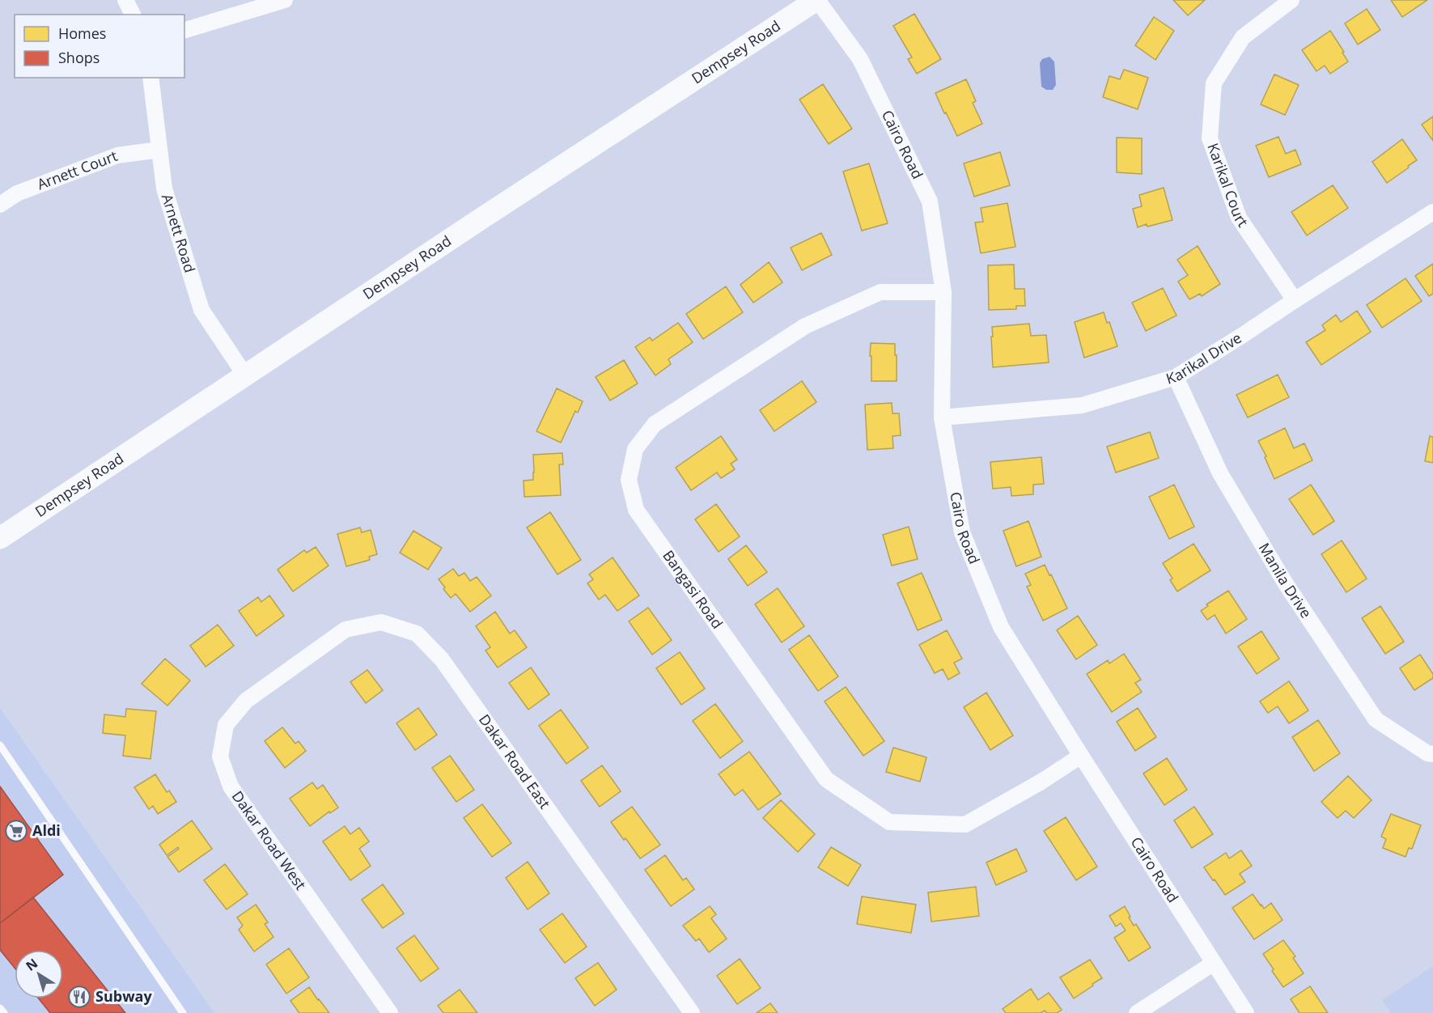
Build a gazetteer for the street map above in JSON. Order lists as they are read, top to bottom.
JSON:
{
  "streets": {
    "main road": ["Dempsey Road"],
    "street": [
      "Cairo Road",
      "Arnett Court",
      "Karikal Court",
      "Arnett Road",
      "Karikal Drive",
      "Manila Drive",
      "Bangasi Road",
      "Dakar Road East",
      "Dakar Road West"
    ]
  },
  "crossings": [
    ["Dempsey Road", "Cairo Road"],
    ["Dempsey Road", "Arnett Road"],
    ["Cairo Road", "Karikal Drive"],
    ["Cairo Road", "Bangasi Road"],
    ["Arnett Court", "Arnett Road"],
    ["Karikal Court", "Karikal Drive"],
    ["Karikal Drive", "Manila Drive"],
    ["Dakar Road East", "Dakar Road West"]
  ],
  "places": {
    "supermarket": ["Aldi"],
    "restaurant": ["Subway"]
  },
  "legend": ["Homes", "Shops"],
  "north": "top left"
}
